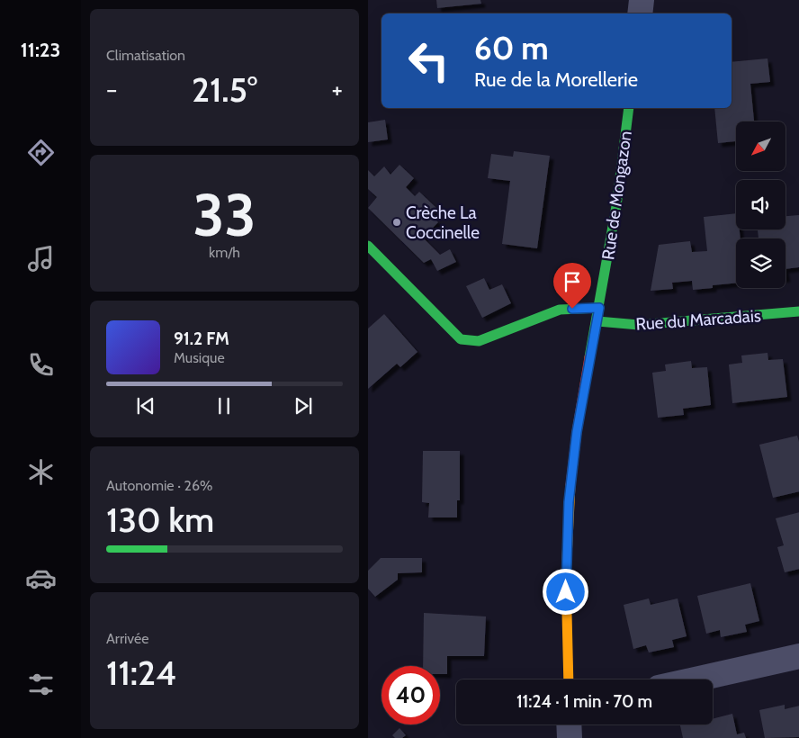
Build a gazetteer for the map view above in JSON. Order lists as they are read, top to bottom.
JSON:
{
  "streets": {
    "street": ["Rue de Mongazon", "Rue du Marcadais"]
  },
  "crossings": [
    ["Rue de Mongazon", "Rue du Marcadais"]
  ],
  "places": ["Crèche La Coccinelle"],
  "north": "bottom left",
  "page": {
    "tabs": "11:23",
    "tile": [
      "Climatisation",
      ["33", "km/h"],
      ["Autonomie · 26%", "130 km"],
      ["Arrivée", "11:24"]
    ],
    "turn": ["60 m", "Rue de la Morellerie"],
    "heat": ["−", "21.5°", "+"],
    "song": ["91.2 FM", "Musique"],
    "limit": "40",
    "trip": "11:24 · 1 min · 70 m"
  }
}
